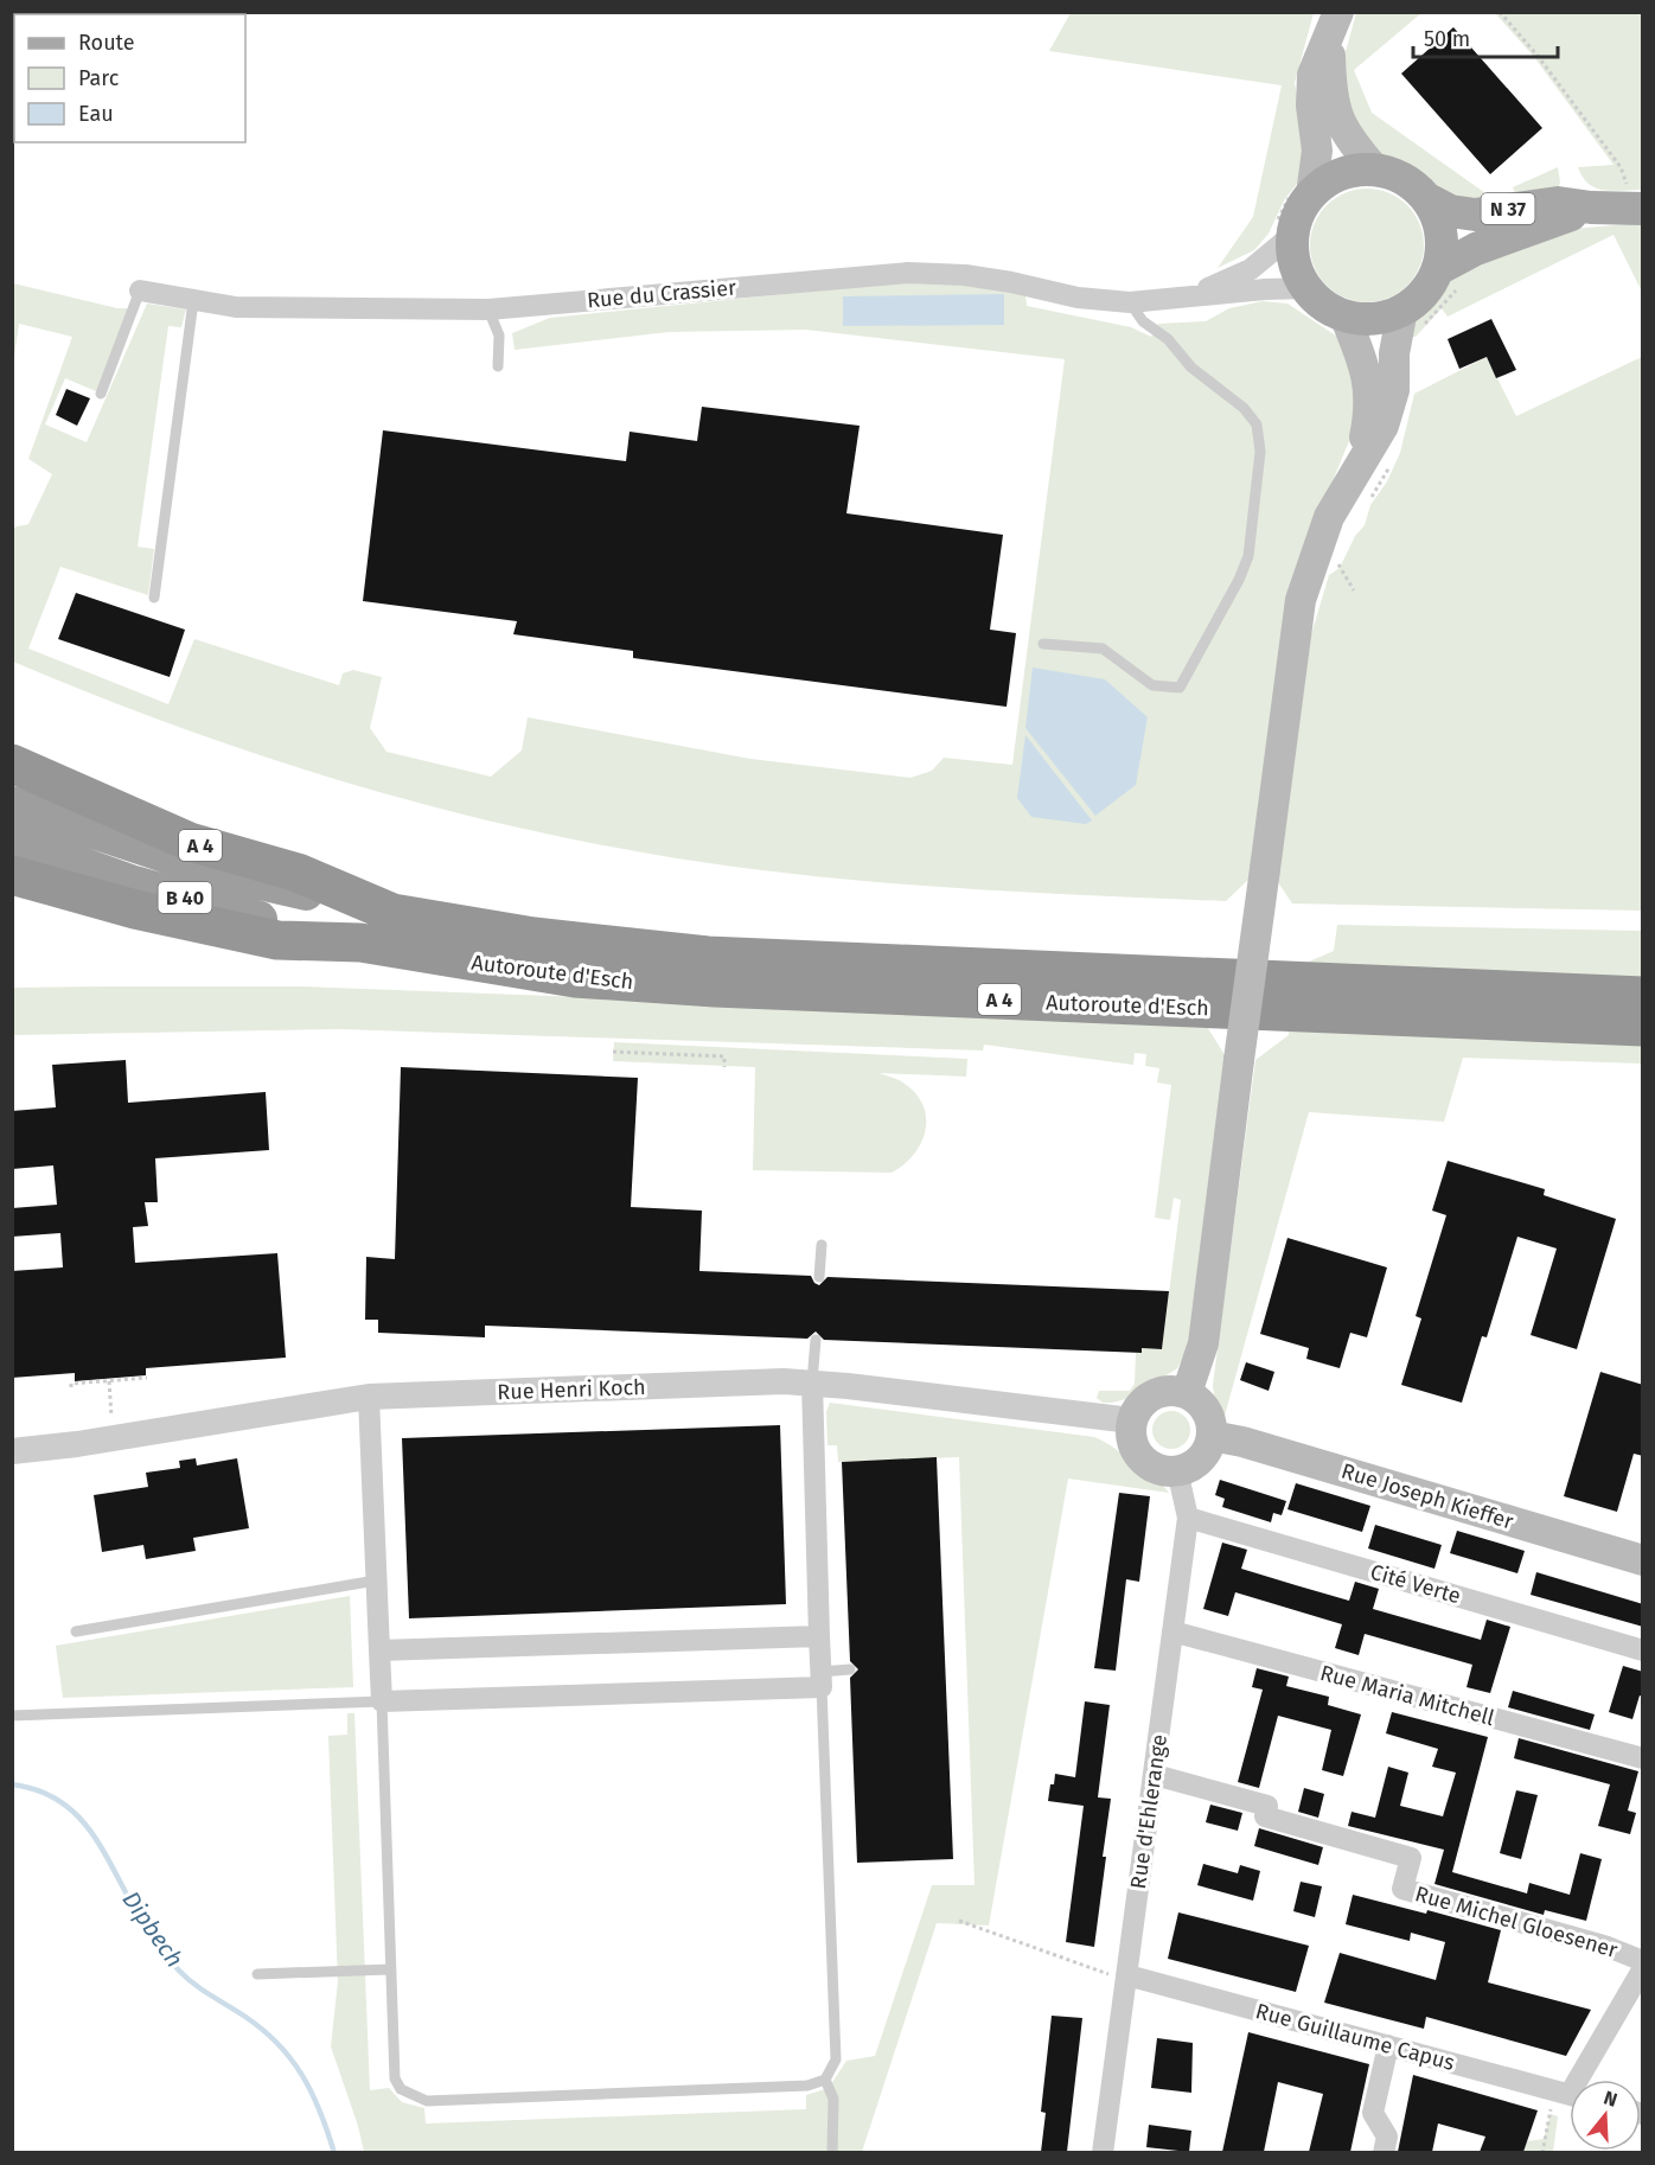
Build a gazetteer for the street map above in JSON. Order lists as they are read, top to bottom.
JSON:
{
  "streets": {
    "highway": ["A 4", "B 40", "Autoroute d'Esch"],
    "main road": ["N 37", "Rue Joseph Kieffer"],
    "street": [
      "Rue du Crassier",
      "Rue Henri Koch",
      "Cité Verte",
      "Rue Maria Mitchell",
      "Rue d'Ehlerange",
      "Rue Michel Gloesener",
      "Rue Guillaume Capus"
    ]
  },
  "crossings": [
    ["A 4", "B 40"],
    ["A 4", "Autoroute d'Esch"],
    ["B 40", "Autoroute d'Esch"],
    ["Rue Henri Koch", "Rue Joseph Kieffer"],
    ["Rue Henri Koch", "Rue d'Ehlerange"],
    ["Rue Joseph Kieffer", "Rue d'Ehlerange"],
    ["Cité Verte", "Rue d'Ehlerange"],
    ["Rue Maria Mitchell", "Rue d'Ehlerange"],
    ["Rue d'Ehlerange", "Rue Michel Gloesener"],
    ["Rue d'Ehlerange", "Rue Guillaume Capus"]
  ],
  "water": ["Dipbech"],
  "legend": ["Route", "Parc", "Eau"],
  "scale_bar": "50 m",
  "north": "top"
}
